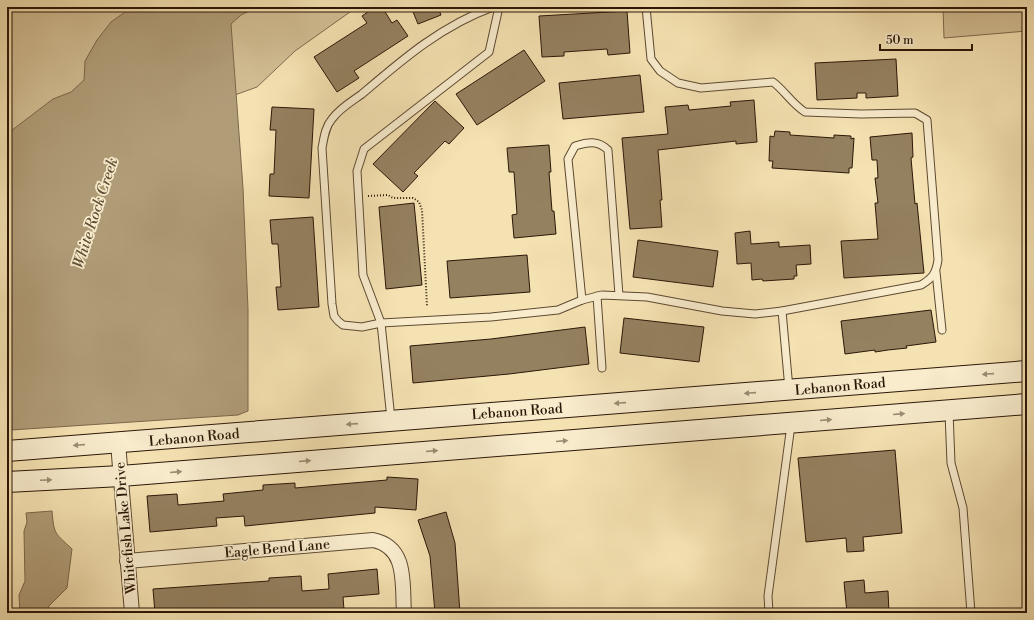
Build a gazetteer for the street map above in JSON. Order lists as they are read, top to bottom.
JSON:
{
  "streets": {
    "main road": ["Lebanon Road"],
    "street": ["Whitefish Lake Drive", "Eagle Bend Lane"]
  },
  "crossings": [
    ["Lebanon Road", "Whitefish Lake Drive"],
    ["Whitefish Lake Drive", "Eagle Bend Lane"]
  ],
  "water": ["White Rock Creek"],
  "scale_bar": "50 m"
}
